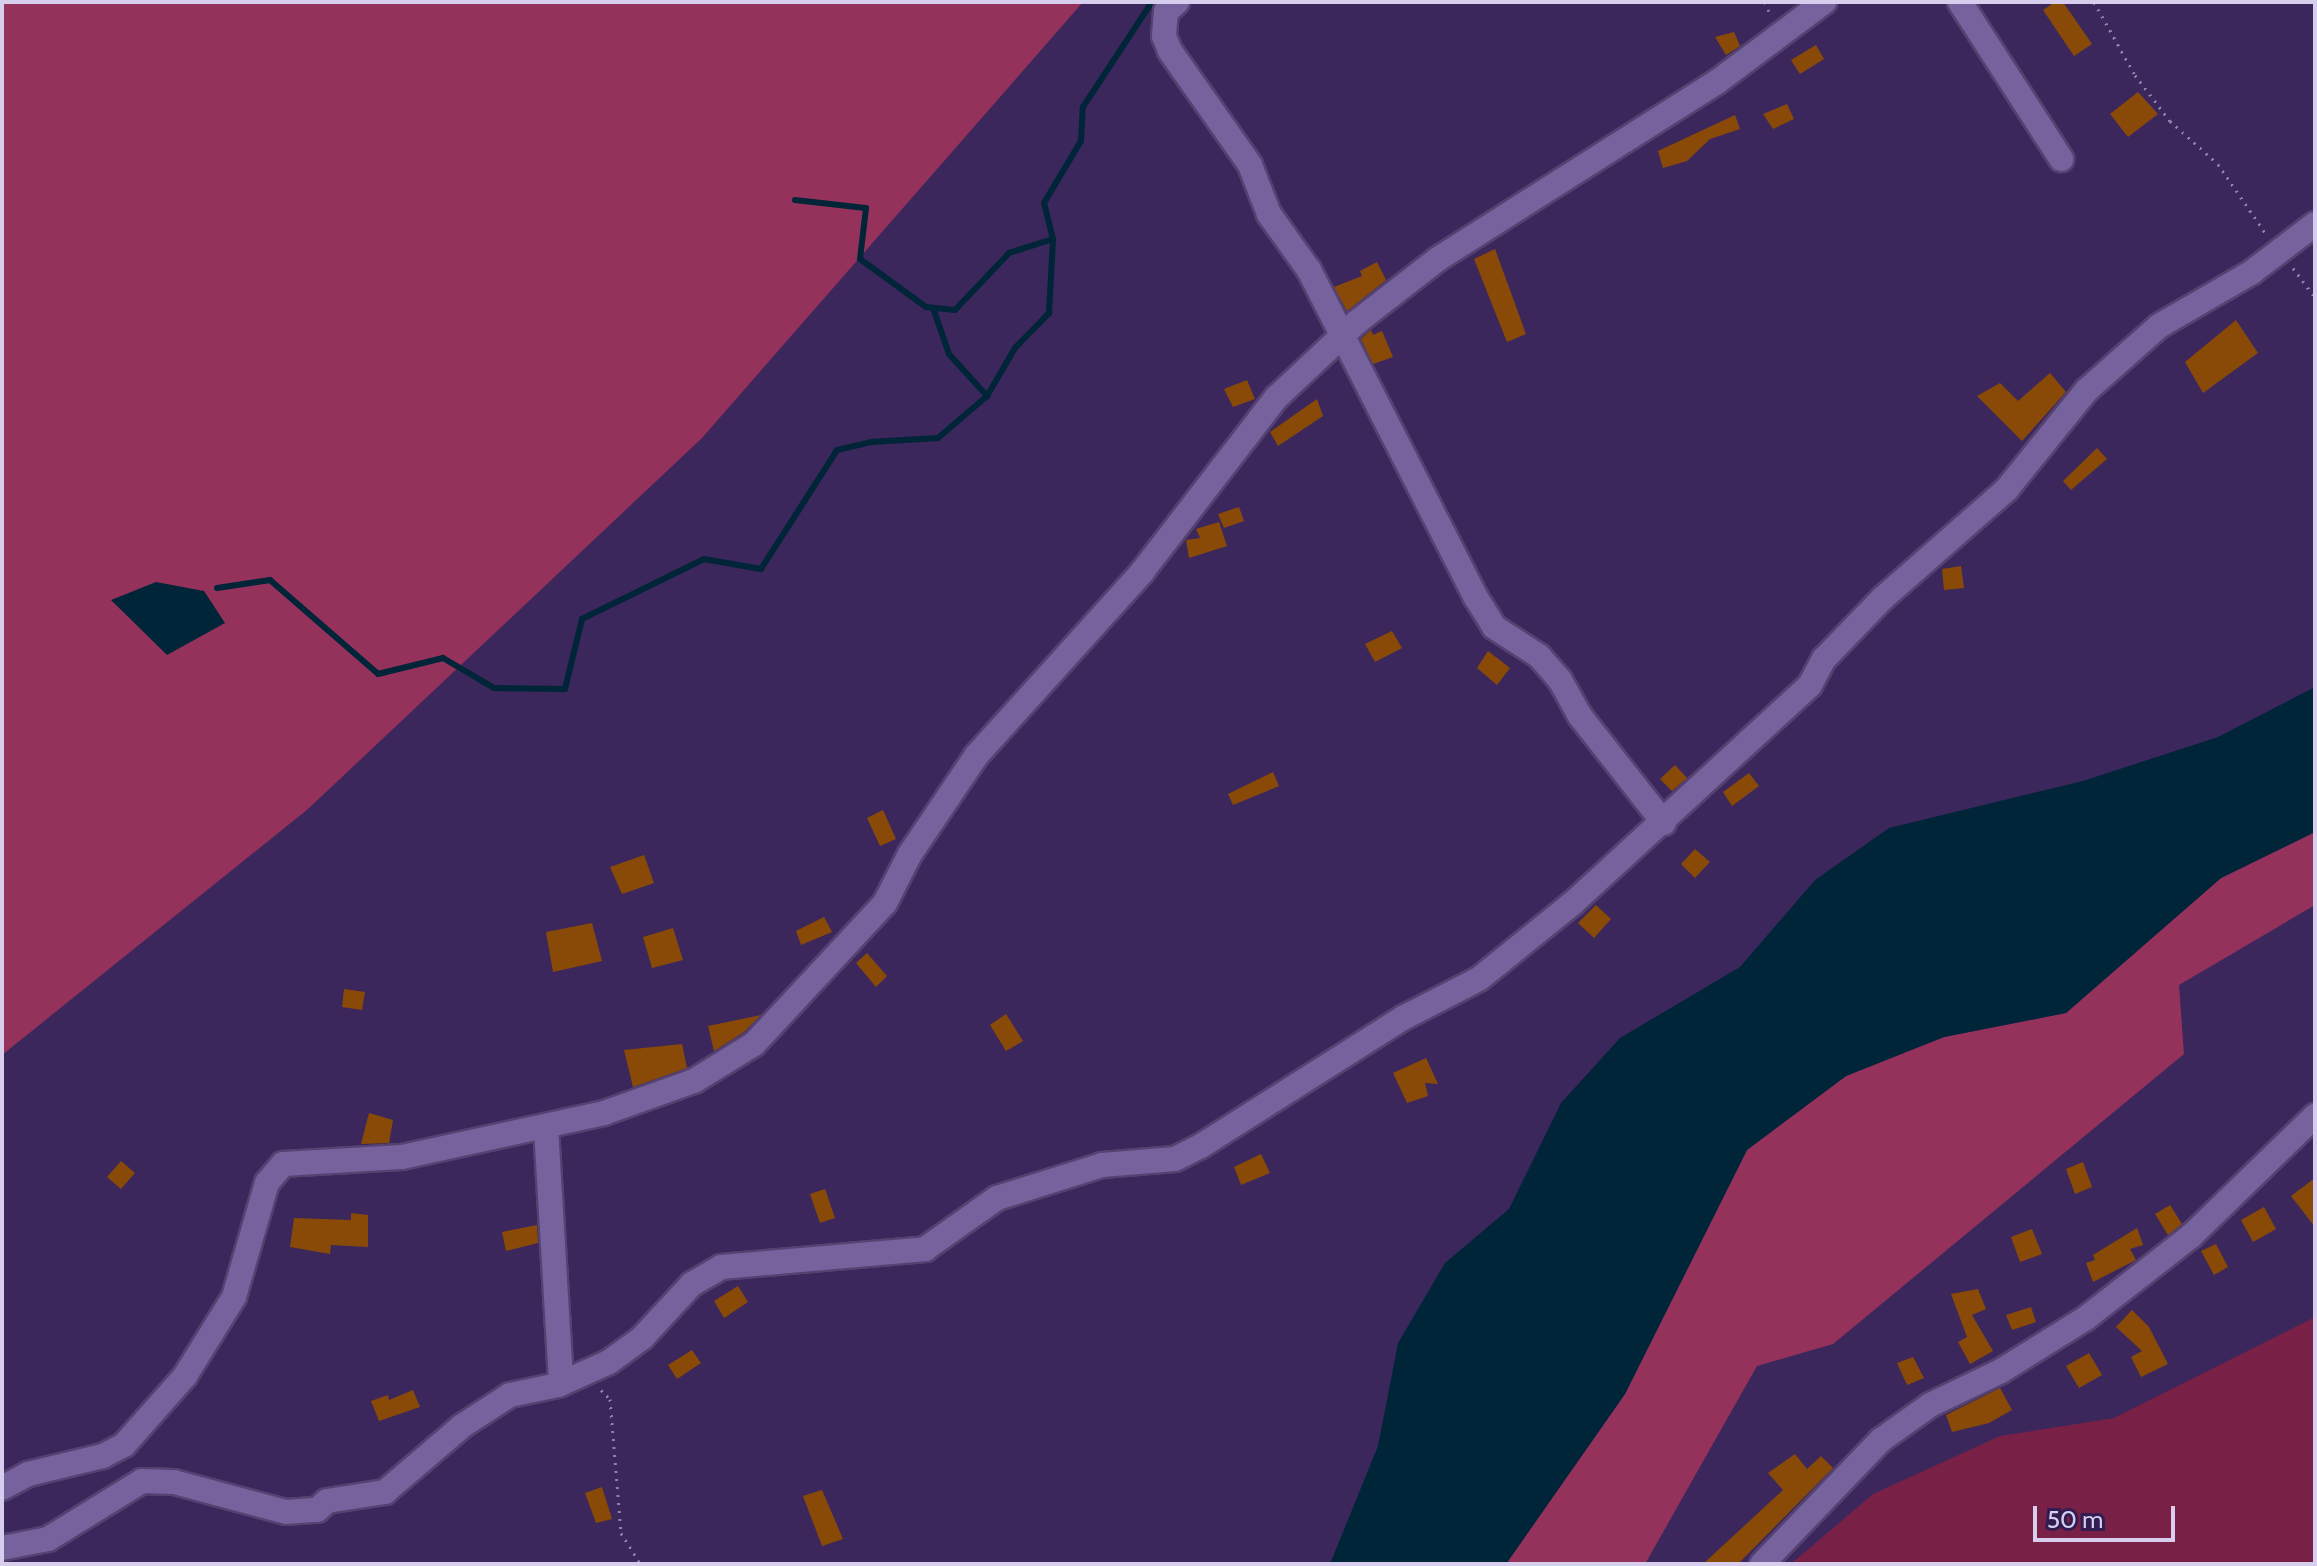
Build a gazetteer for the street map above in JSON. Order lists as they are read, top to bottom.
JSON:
{
  "scale_bar": "50 m"
}
